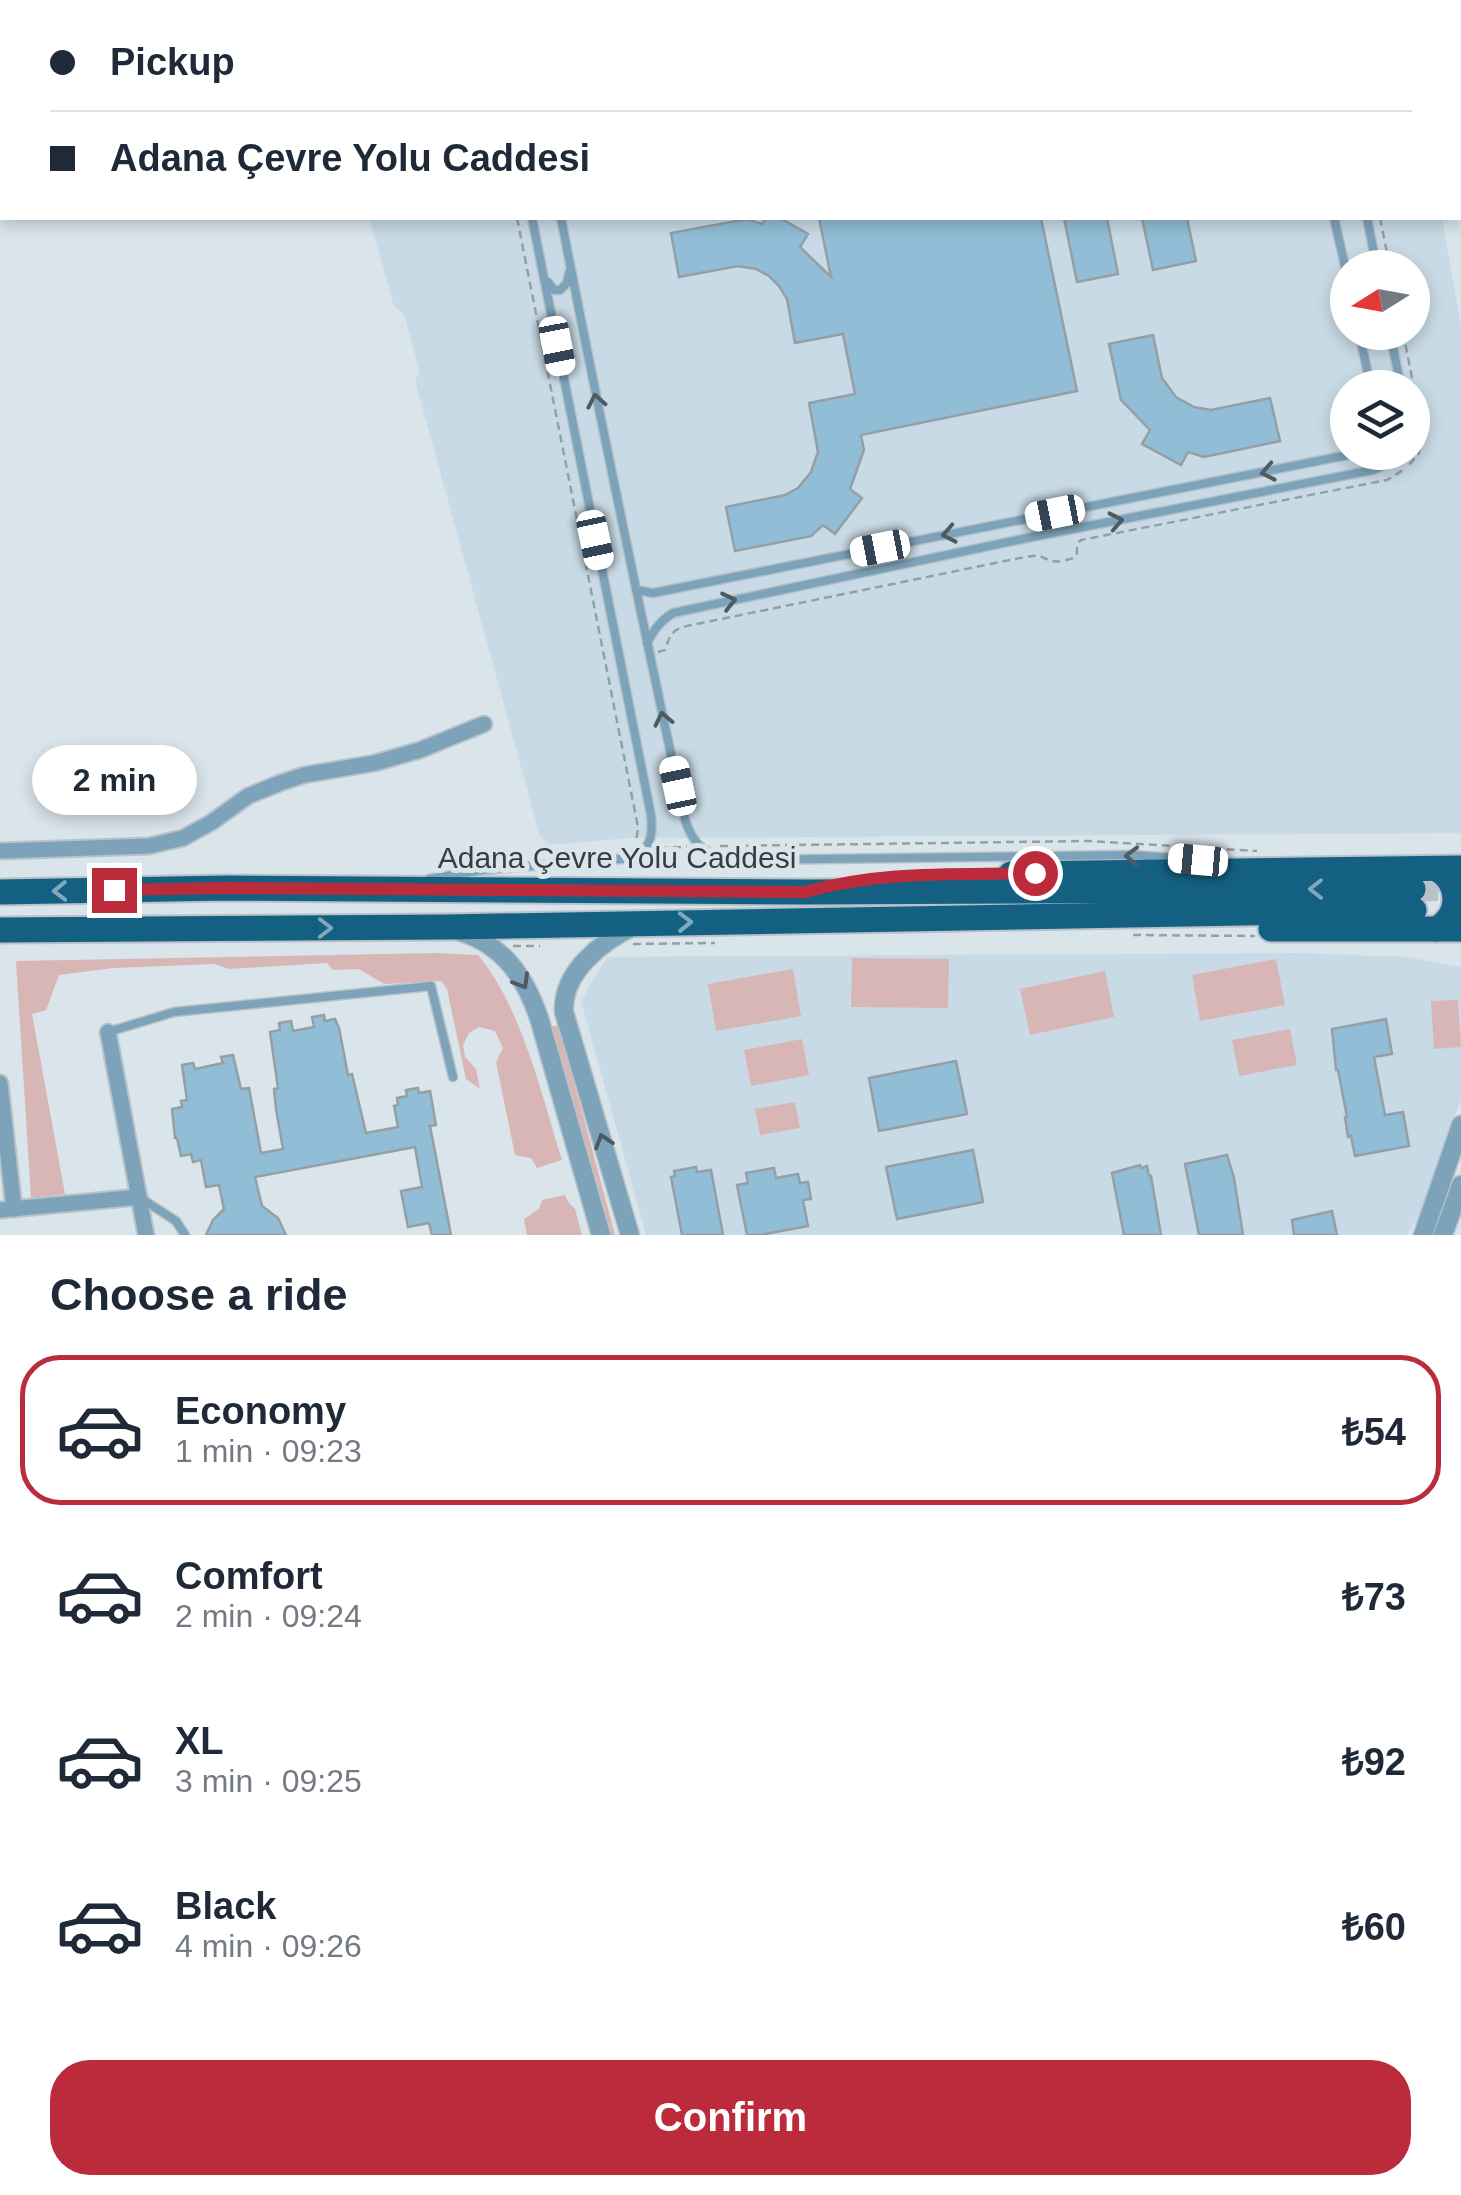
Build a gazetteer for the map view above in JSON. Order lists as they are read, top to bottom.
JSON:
{
  "streets": {
    "highway": ["Adana Çevre Yolu Caddesi"]
  },
  "north": "left",
  "page": {
    "banner": ["Pickup", "Adana Çevre Yolu Caddesi"],
    "bubble": "2 min",
    "heading": "Choose a ride",
    "list": [
      {
        "name": "Economy",
        "note": "1 min · 09:23",
        "value": "₺54"
      },
      {
        "name": "Comfort",
        "note": "2 min · 09:24",
        "value": "₺73"
      },
      {
        "name": "XL",
        "note": "3 min · 09:25",
        "value": "₺92"
      },
      {
        "name": "Black",
        "note": "4 min · 09:26",
        "value": "₺60"
      }
    ],
    "buttons": "Confirm"
  }
}
